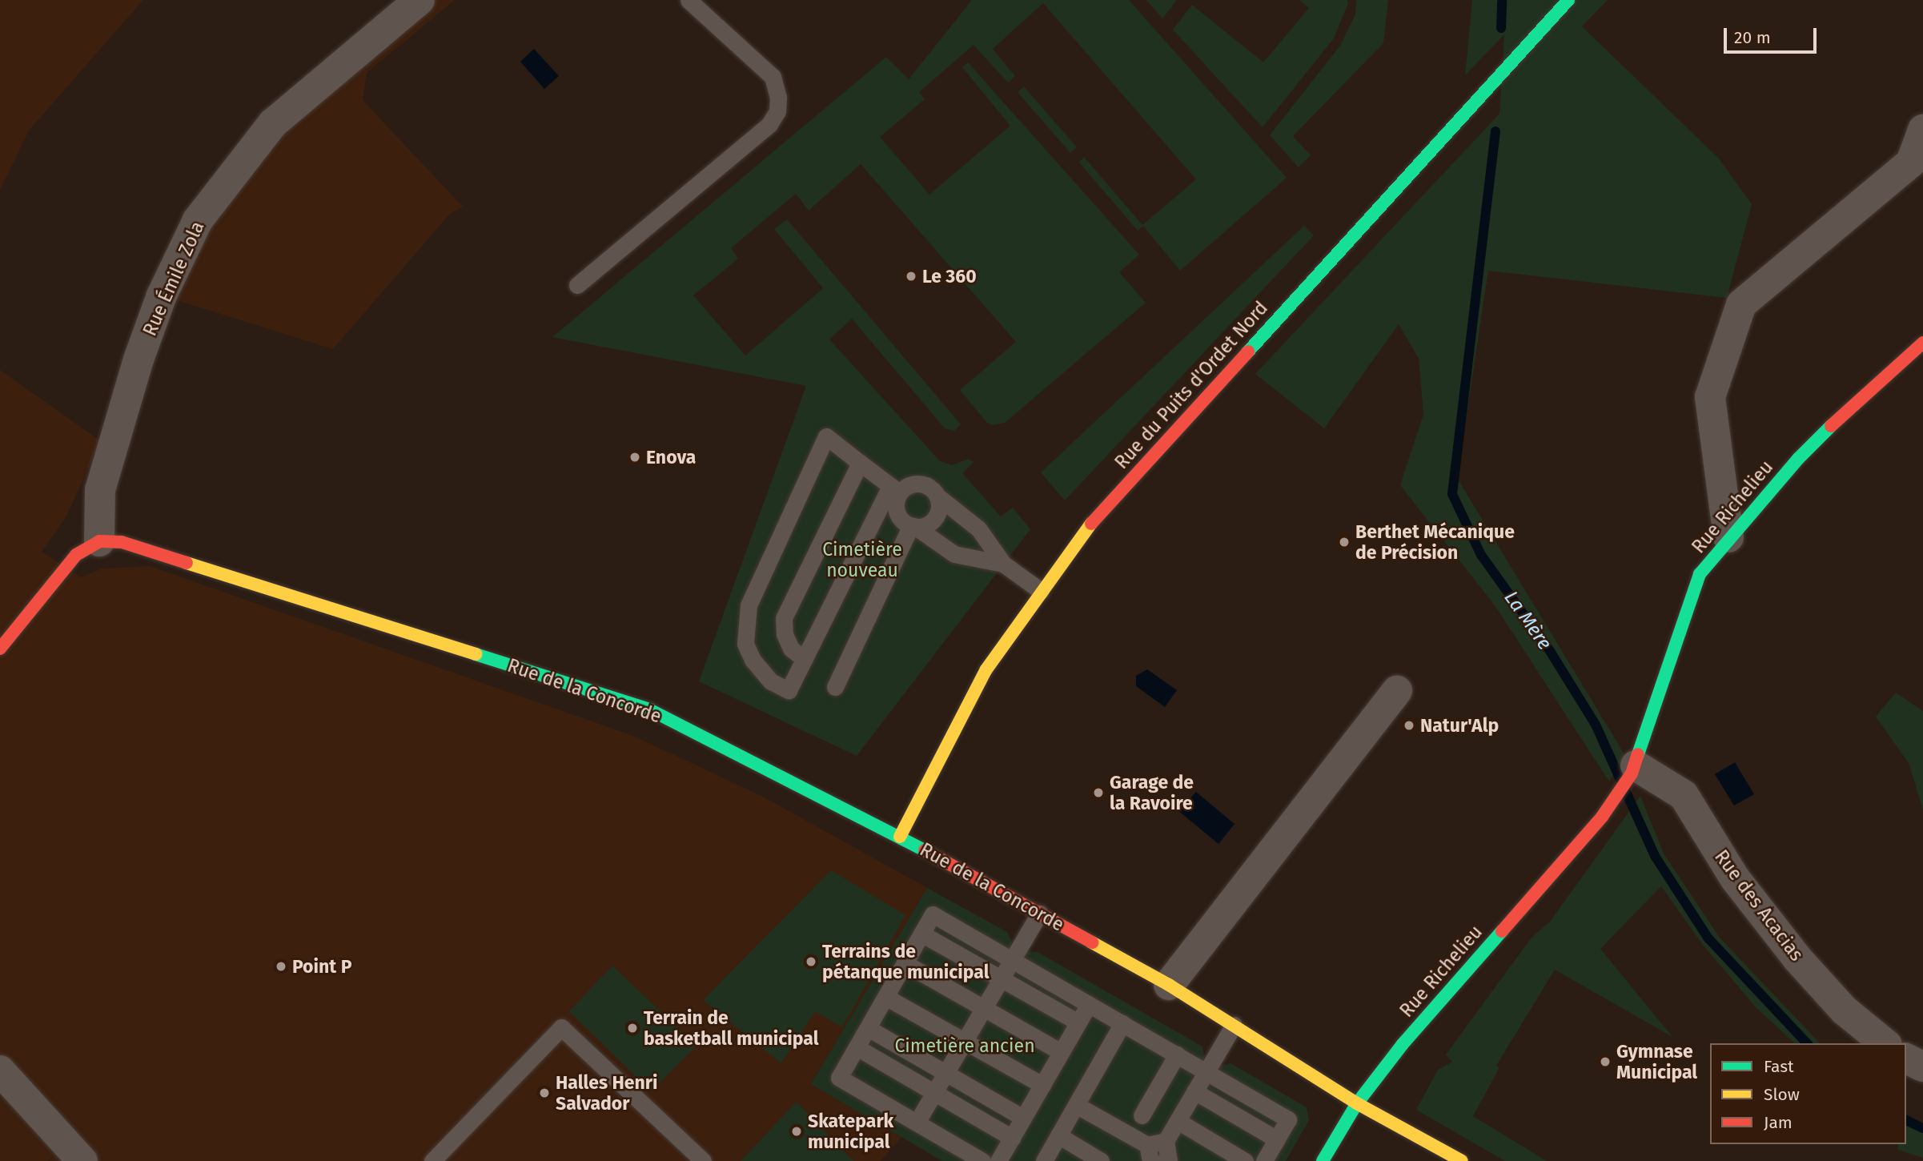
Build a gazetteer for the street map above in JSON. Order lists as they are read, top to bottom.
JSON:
{
  "streets": {
    "street": [
      "Rue Émile Zola",
      "Rue du Puits d'Ordet Nord",
      "Rue Richelieu",
      "Rue de la Concorde",
      "Rue des Acacias"
    ]
  },
  "crossings": [
    ["Rue Émile Zola", "Rue de la Concorde"],
    ["Rue du Puits d'Ordet Nord", "Rue de la Concorde"],
    ["Rue Richelieu", "Rue de la Concorde"],
    ["Rue Richelieu", "Rue des Acacias"]
  ],
  "water": ["La Mère"],
  "parks": ["Cimetière nouveau", "Cimetière ancien"],
  "places": [
    "Le 360",
    "Enova",
    "Berthet Mécanique de Précision",
    "Natur'Alp",
    "Garage de la Ravoire",
    "Terrains de pétanque municipal",
    "Point P",
    "Terrain de basketball municipal",
    "Gymnase Municipal",
    "Halles Henri Salvador",
    "Skatepark municipal"
  ],
  "legend": ["Fast", "Slow", "Jam"],
  "scale_bar": "20 m"
}
